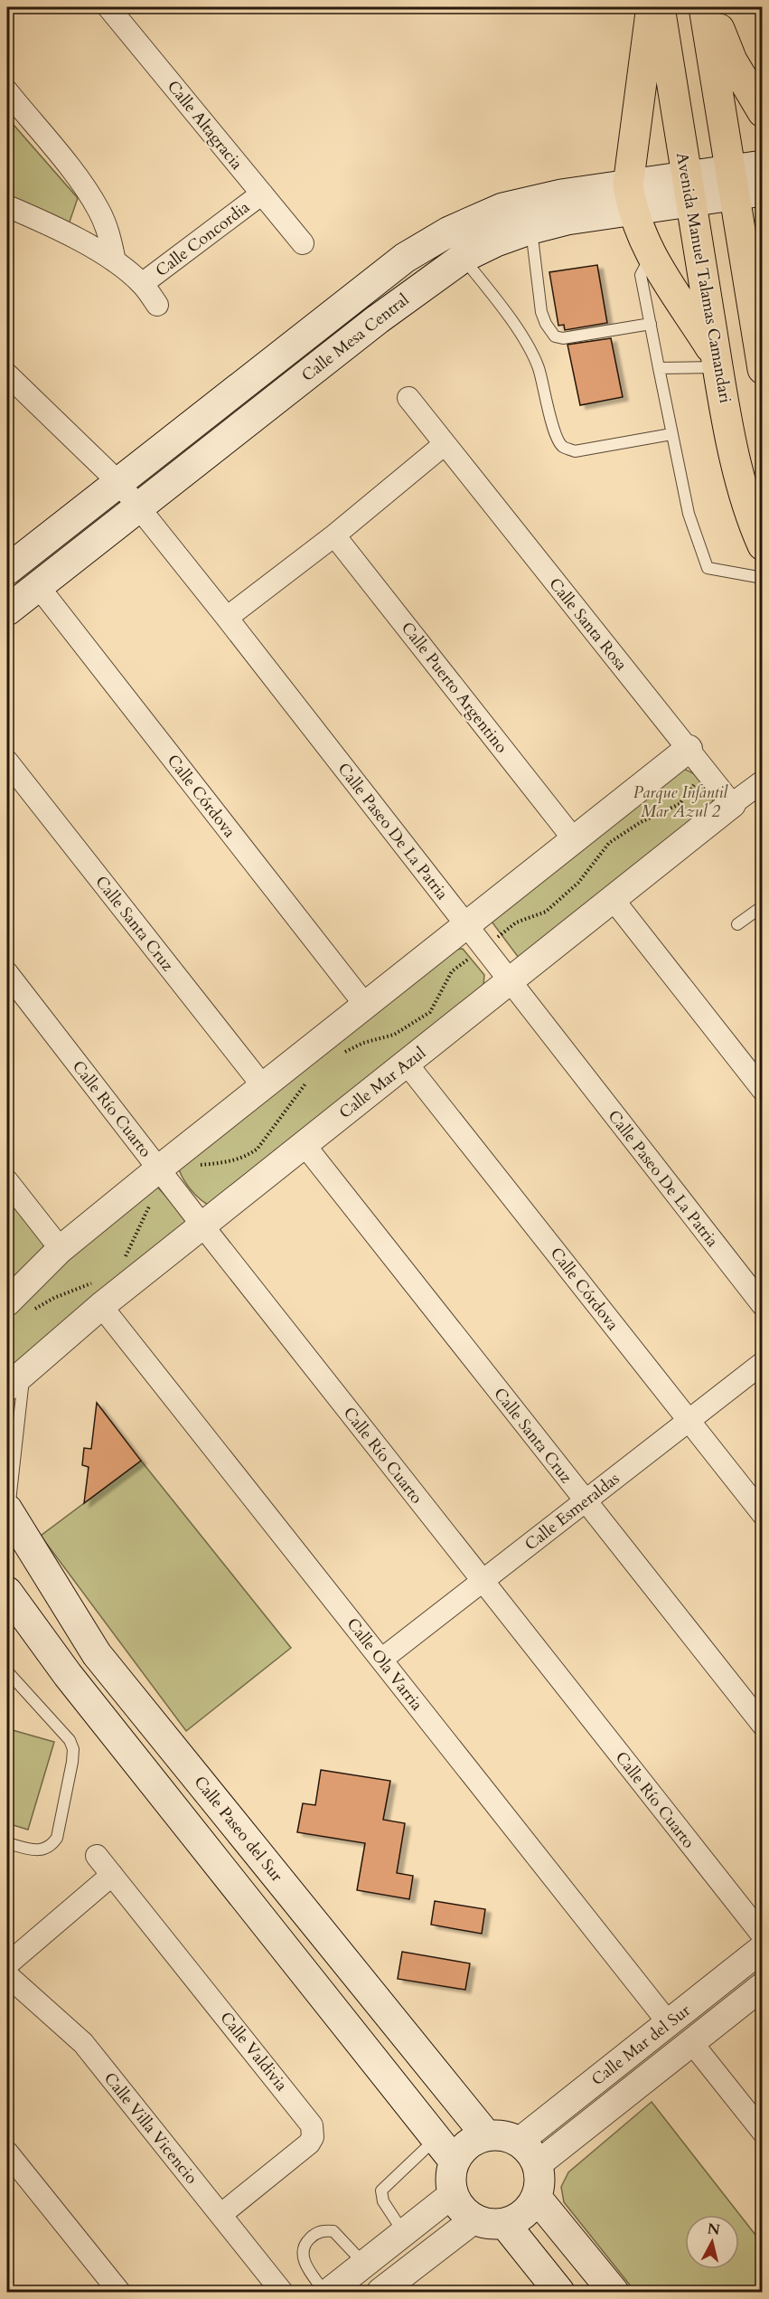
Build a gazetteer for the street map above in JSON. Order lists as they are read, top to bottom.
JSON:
{
  "streets": {
    "main road": ["Avenida Manuel Talamas Camandari", "Calle Mesa Central", "Calle Paseo del Sur"],
    "street": [
      "Calle Altagracia",
      "Calle Concordia",
      "Calle Santa Rosa",
      "Calle Puerto Argentino",
      "Calle Córdova",
      "Calle Paseo De La Patria",
      "Calle Santa Cruz",
      "Calle Mar Azul",
      "Calle Río Cuarto",
      "Calle Esmeraldas",
      "Calle Ola Varria",
      "Calle Mar del Sur",
      "Calle Valdivia",
      "Calle Villa Vicencio"
    ]
  },
  "crossings": [
    ["Calle Altagracia", "Calle Concordia"],
    ["Avenida Manuel Talamas Camandari", "Calle Mesa Central"],
    ["Calle Mesa Central", "Calle Córdova"],
    ["Calle Mesa Central", "Calle Paseo De La Patria"],
    ["Calle Santa Rosa", "Calle Mar Azul"],
    ["Calle Córdova", "Calle Mar Azul"],
    ["Calle Córdova", "Calle Esmeraldas"],
    ["Calle Paseo De La Patria", "Calle Mar Azul"],
    ["Calle Santa Cruz", "Calle Mar Azul"],
    ["Calle Santa Cruz", "Calle Esmeraldas"],
    ["Calle Mar Azul", "Calle Río Cuarto"],
    ["Calle Mar Azul", "Calle Ola Varria"],
    ["Calle Río Cuarto", "Calle Esmeraldas"],
    ["Calle Esmeraldas", "Calle Ola Varria"],
    ["Calle Ola Varria", "Calle Mar del Sur"],
    ["Calle Paseo del Sur", "Calle Mar del Sur"],
    ["Calle Valdivia", "Calle Villa Vicencio"]
  ],
  "parks": ["Parque Infantil Mar Azul 2"],
  "north": "top"
}
